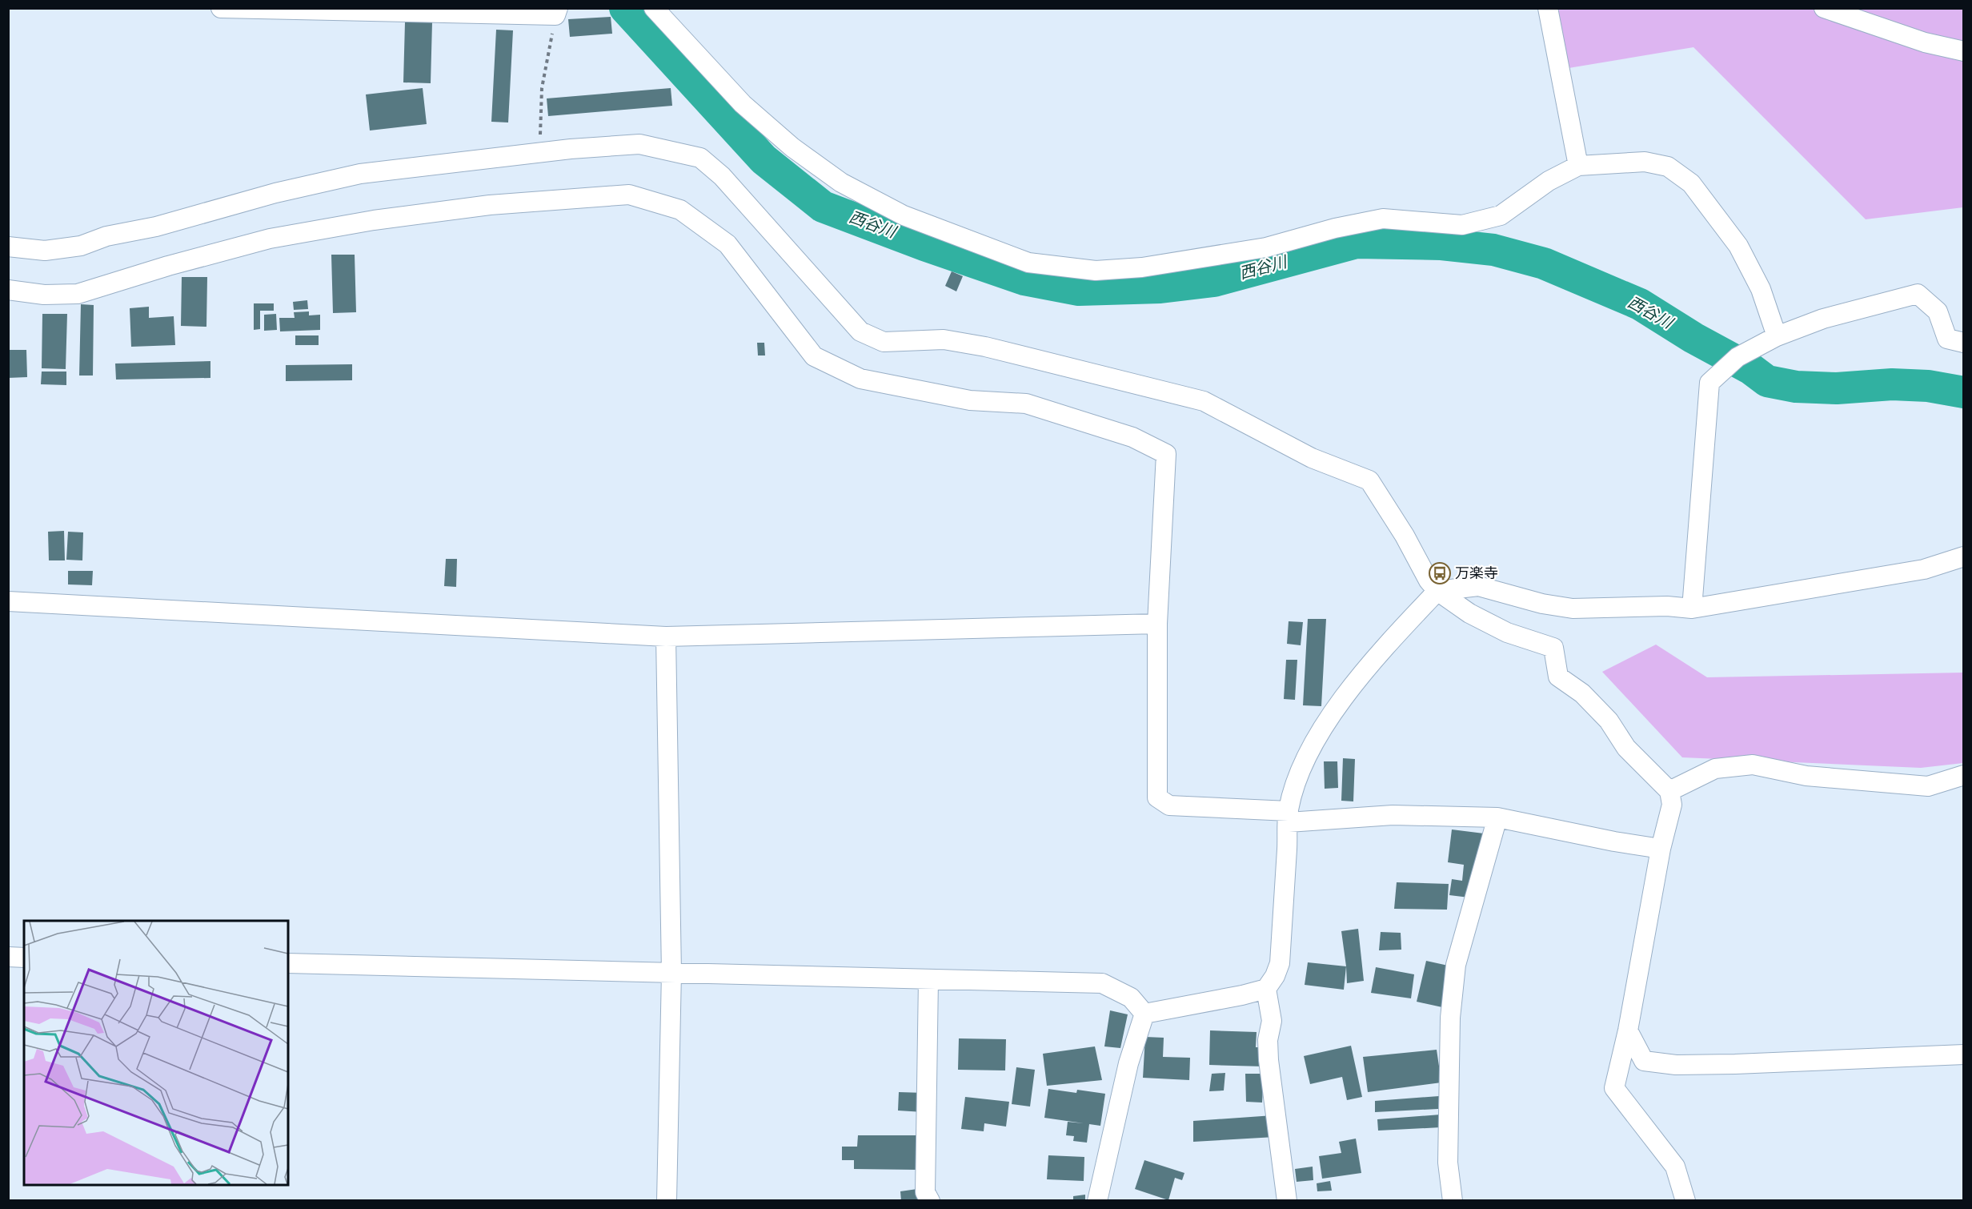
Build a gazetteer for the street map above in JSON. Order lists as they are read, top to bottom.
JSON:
{
  "water": ["西谷川"],
  "places": {
    "bus stop": ["万楽寺"]
  }
}
